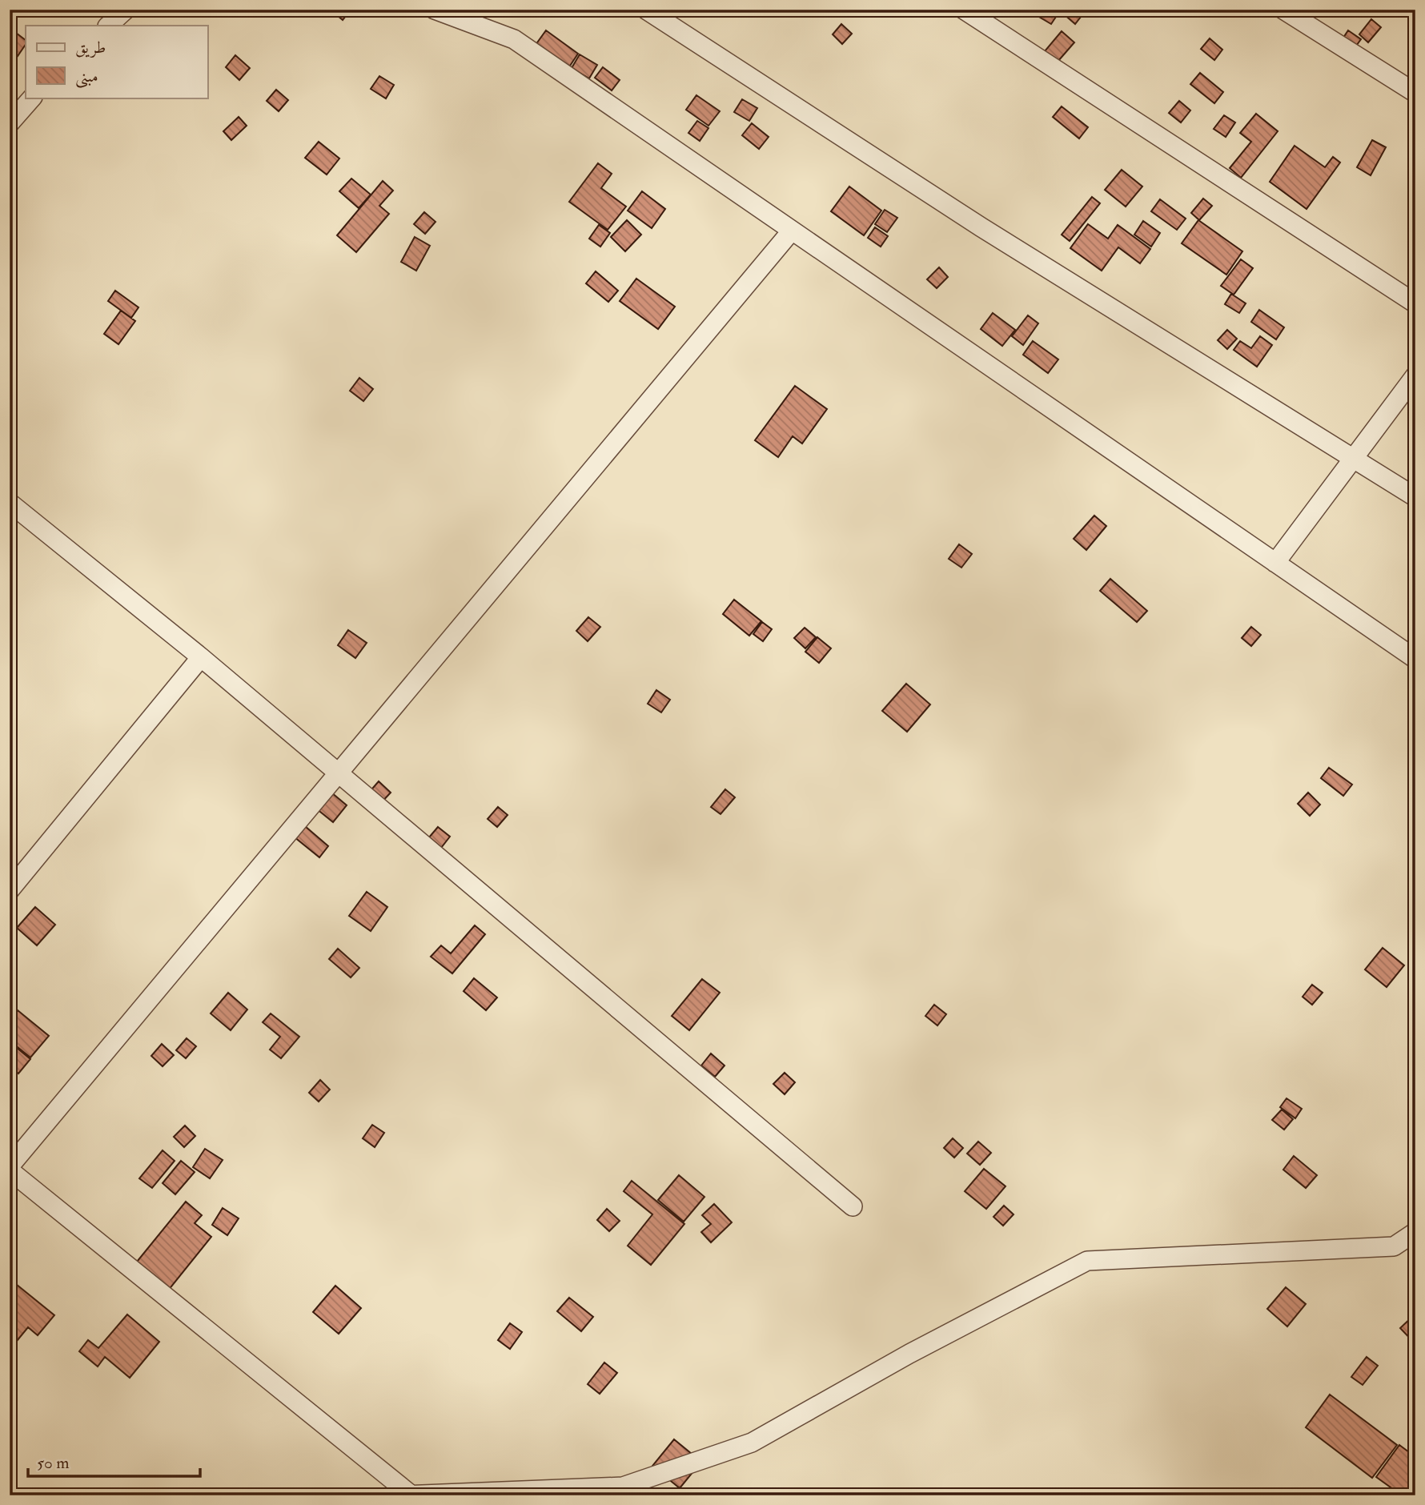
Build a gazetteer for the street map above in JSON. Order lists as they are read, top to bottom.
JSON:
{
  "legend": ["طريق", "مبنى"],
  "scale_bar": "50 m"
}
